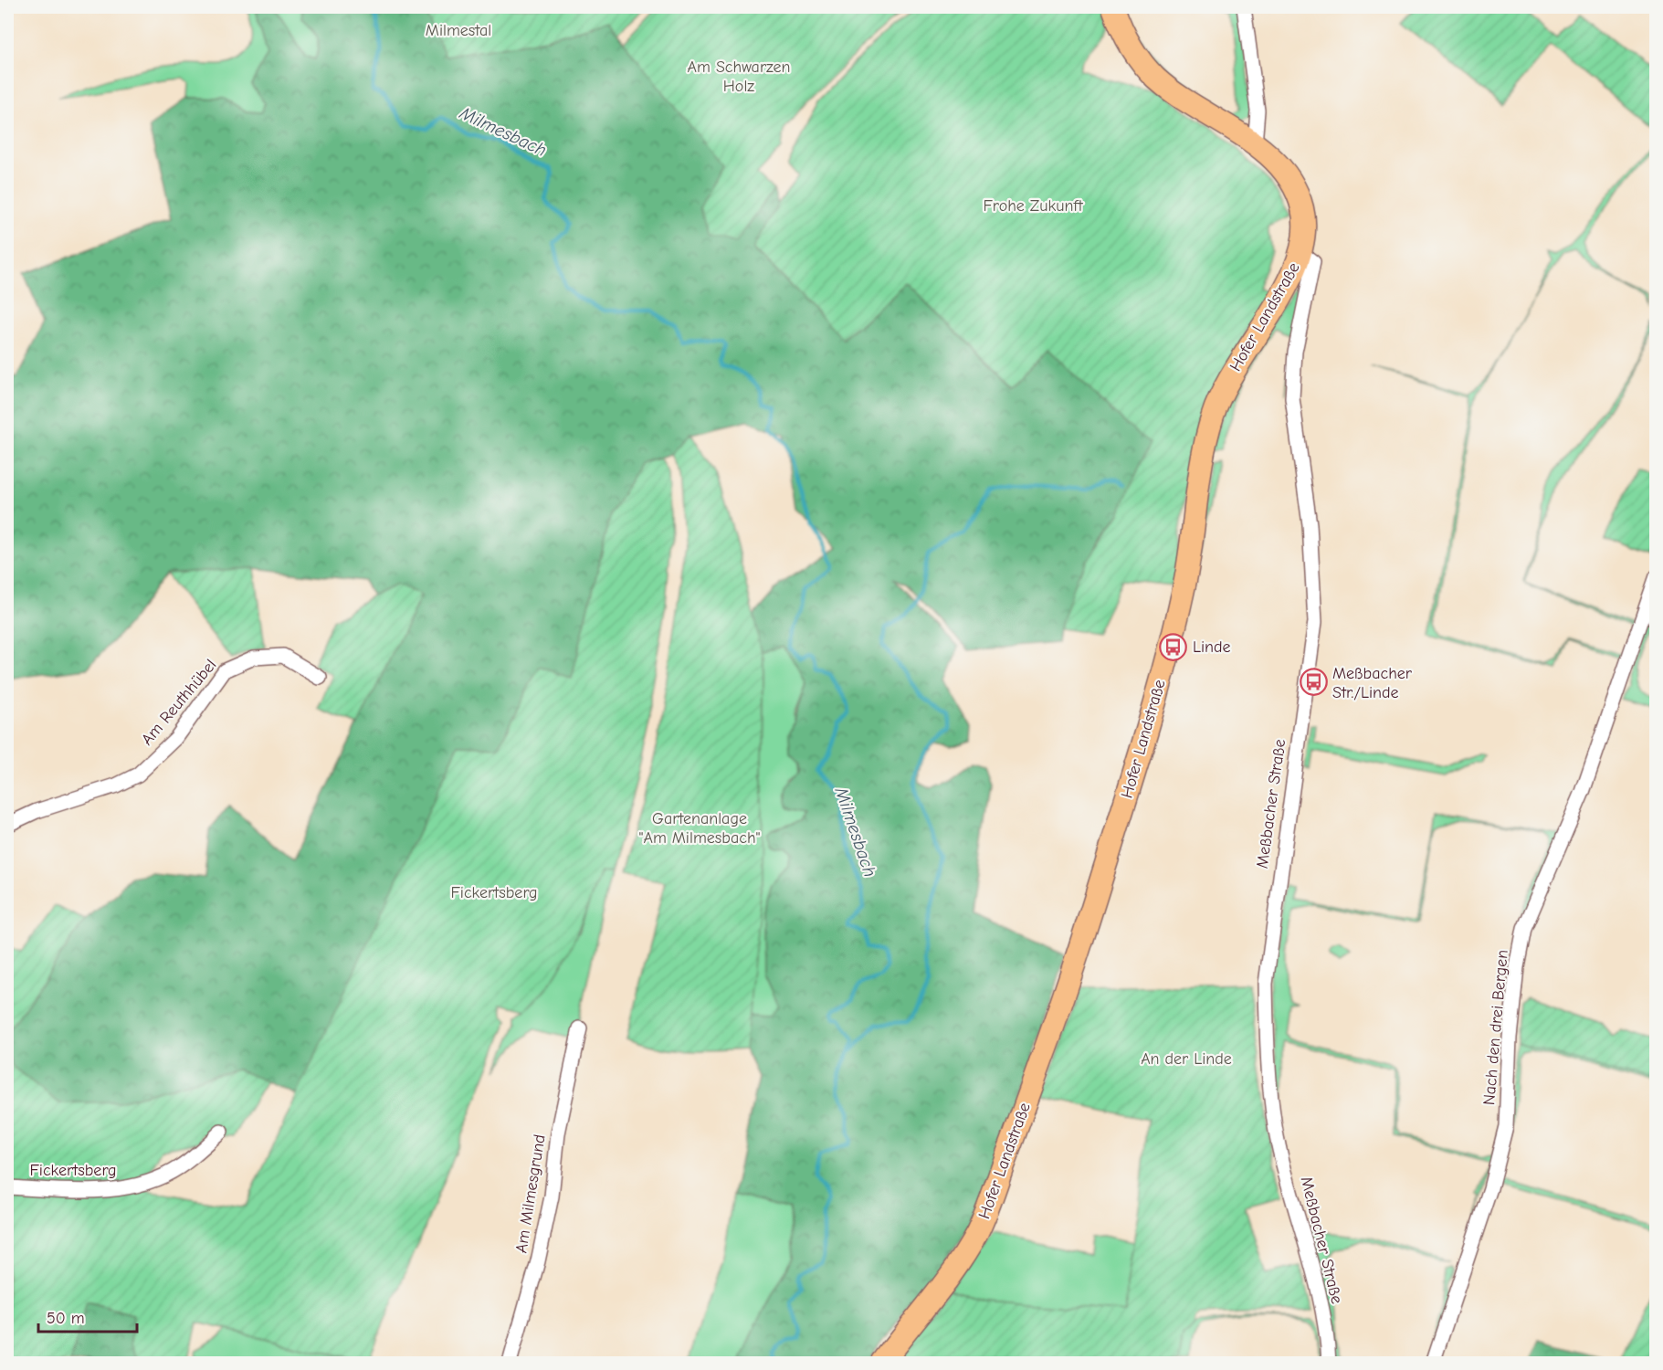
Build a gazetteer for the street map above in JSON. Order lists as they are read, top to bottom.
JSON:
{
  "streets": {
    "main road": ["Hofer Landstraße"],
    "street": [
      "Am Reuthhübel",
      "Meßbacher Straße",
      "Nach den drei Bergen",
      "Fickertsberg",
      "Am Milmesgrund"
    ]
  },
  "crossings": [
    ["Hofer Landstraße", "Meßbacher Straße"]
  ],
  "water": ["Milmesbach"],
  "parks": [
    "Milmestal",
    "Am Schwarzen Holz",
    "Frohe Zukunft",
    "Gartenanlage \"Am Milmesbach\"",
    "Fickertsberg",
    "An der Linde"
  ],
  "places": {
    "bus stop": ["Linde", "Meßbacher Str./Linde"]
  },
  "scale_bar": "50 m"
}
